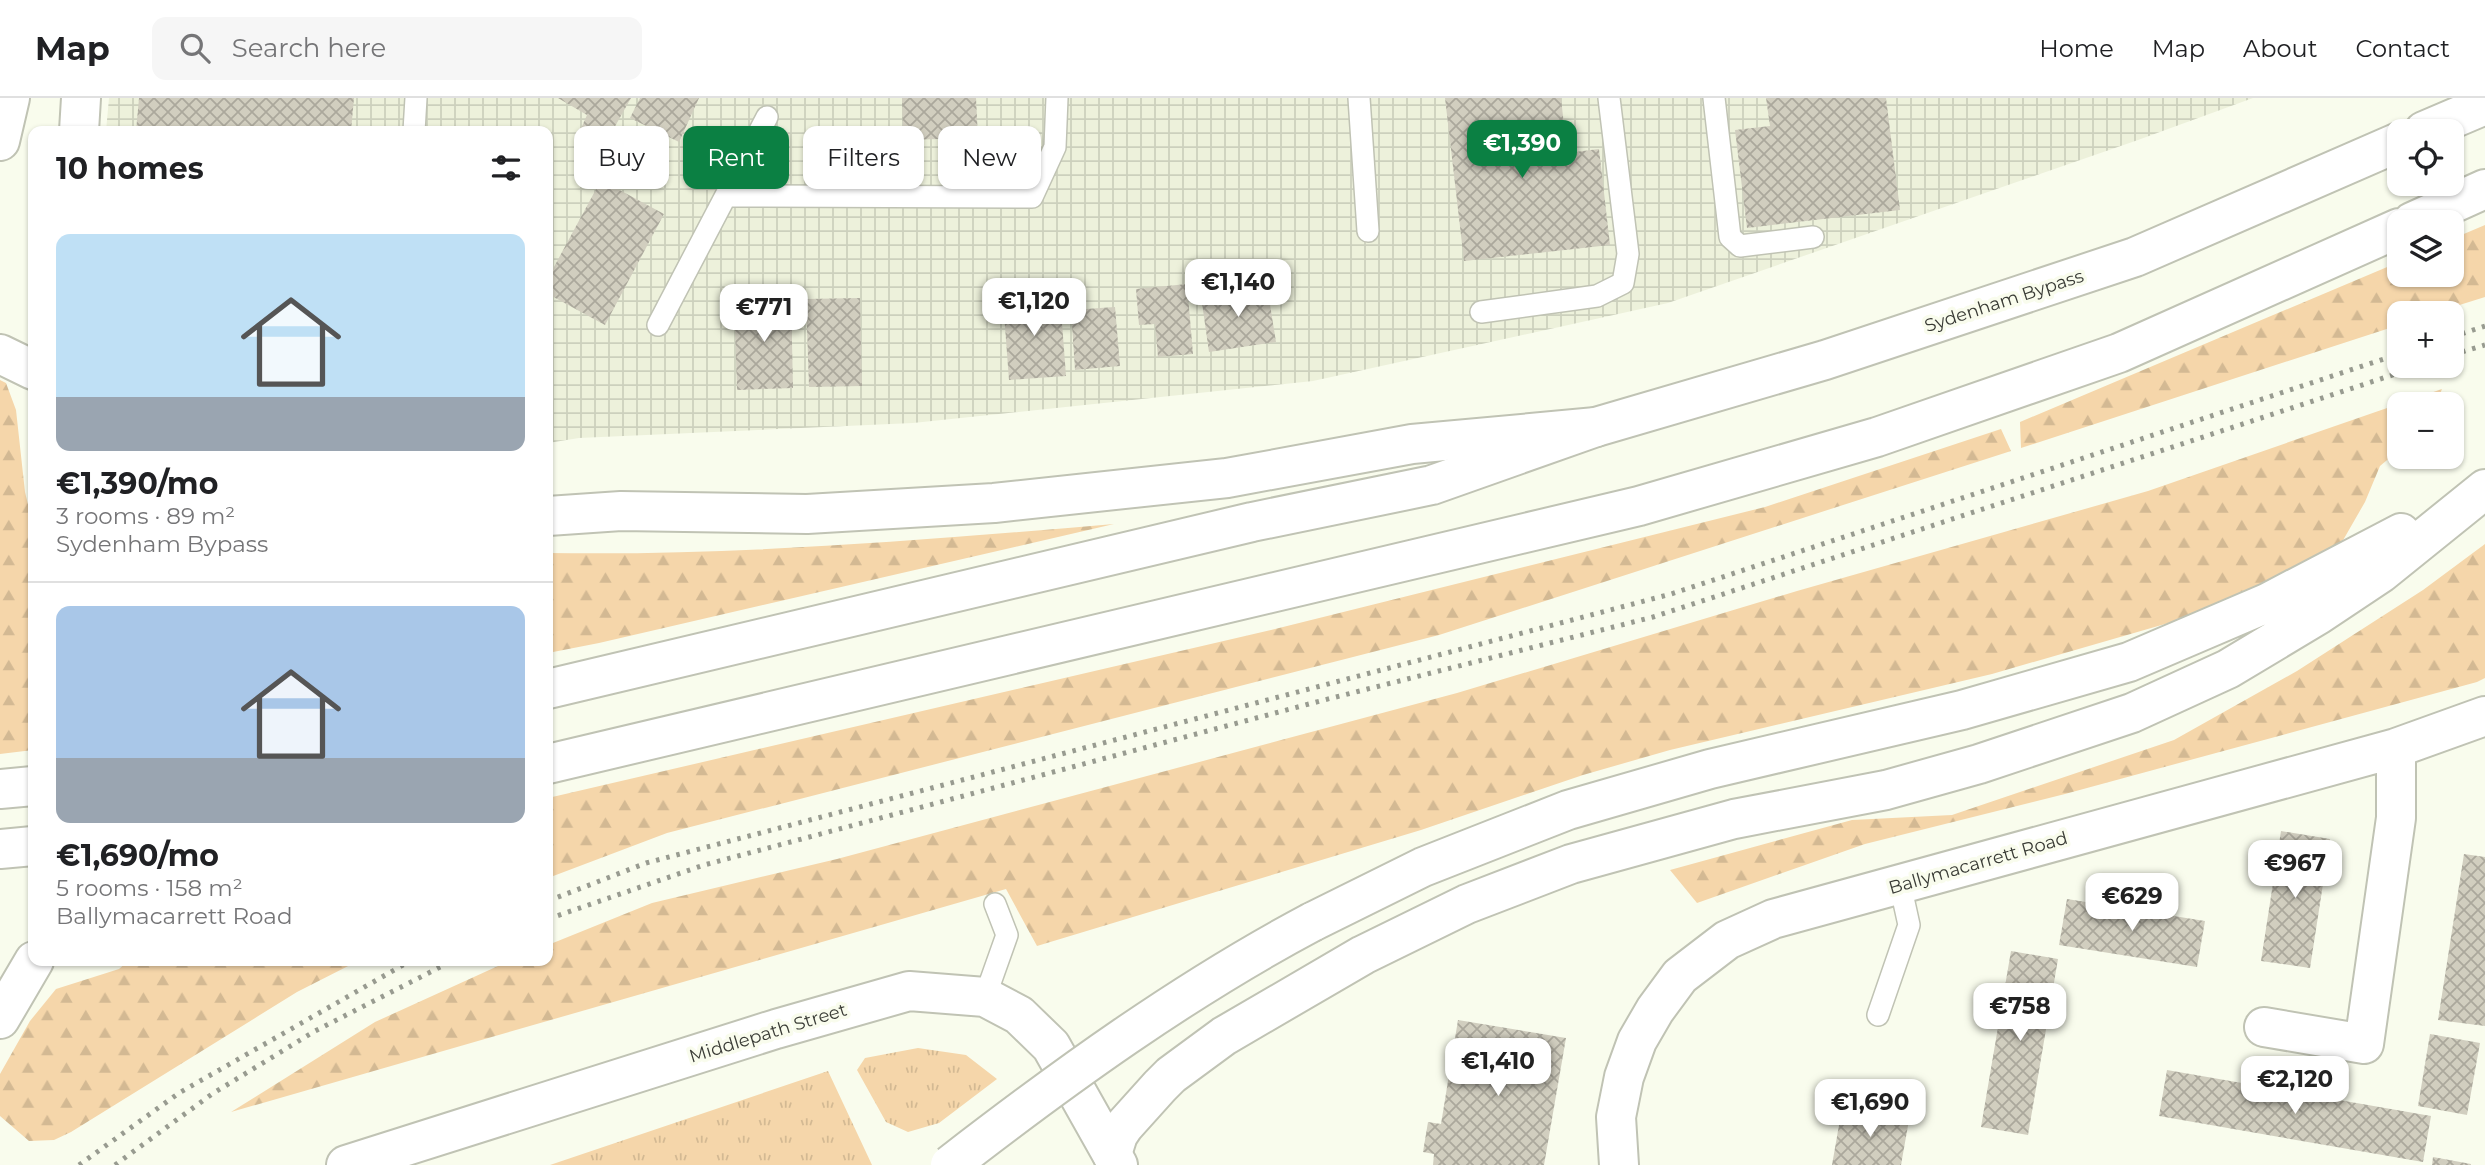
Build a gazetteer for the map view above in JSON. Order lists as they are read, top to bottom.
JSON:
{
  "streets": {
    "main road": ["Sydenham Bypass", "Ballymacarrett Road", "Middlepath Street"]
  },
  "page": {
    "header": "Map",
    "search": "Search here",
    "nav": [
      "Home",
      "Map",
      "About",
      "Contact"
    ],
    "map_buttons": ["+", "−"],
    "price": [
      "€1,390",
      "€1,140",
      "€1,120",
      "€771",
      "€967",
      "€629",
      "€758",
      "€1,410",
      "€2,120",
      "€1,690"
    ],
    "chip": [
      "Buy",
      "Rent",
      "Filters",
      "New"
    ],
    "heading": "10 homes",
    "list": [
      {
        "name": "€1,390/mo",
        "note": "3 rooms · 89 m² · Sydenham Bypass"
      },
      {
        "name": "€1,690/mo",
        "note": "5 rooms · 158 m² · Ballymacarrett Road"
      }
    ]
  }
}
